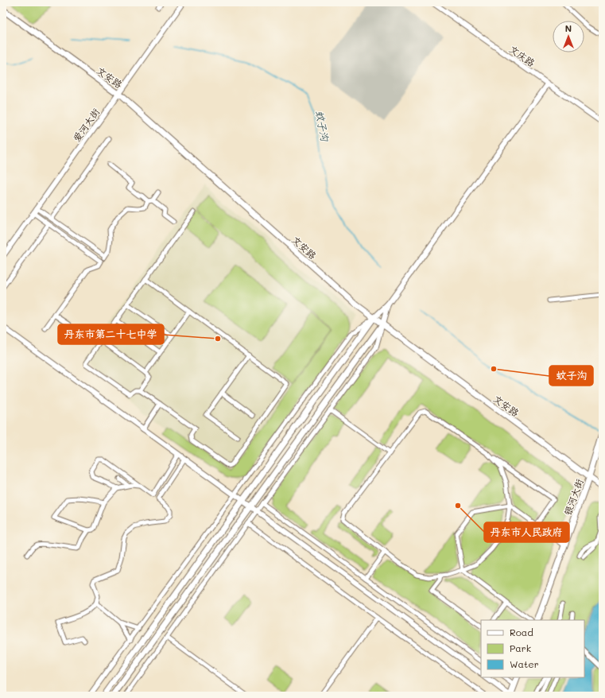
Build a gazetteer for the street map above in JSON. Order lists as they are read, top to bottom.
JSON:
{
  "streets": {
    "main road": ["文安路", "银河大街"],
    "street": ["文庆路", "爱河大街"]
  },
  "crossings": [
    ["文安路", "爱河大街"],
    ["文安路", "银河大街"]
  ],
  "water": ["蚊子沟"],
  "places": ["丹东市第二十七中学", "蚊子沟", "丹东市人民政府"],
  "legend": ["Road", "Park", "Water"],
  "north": "top"
}
